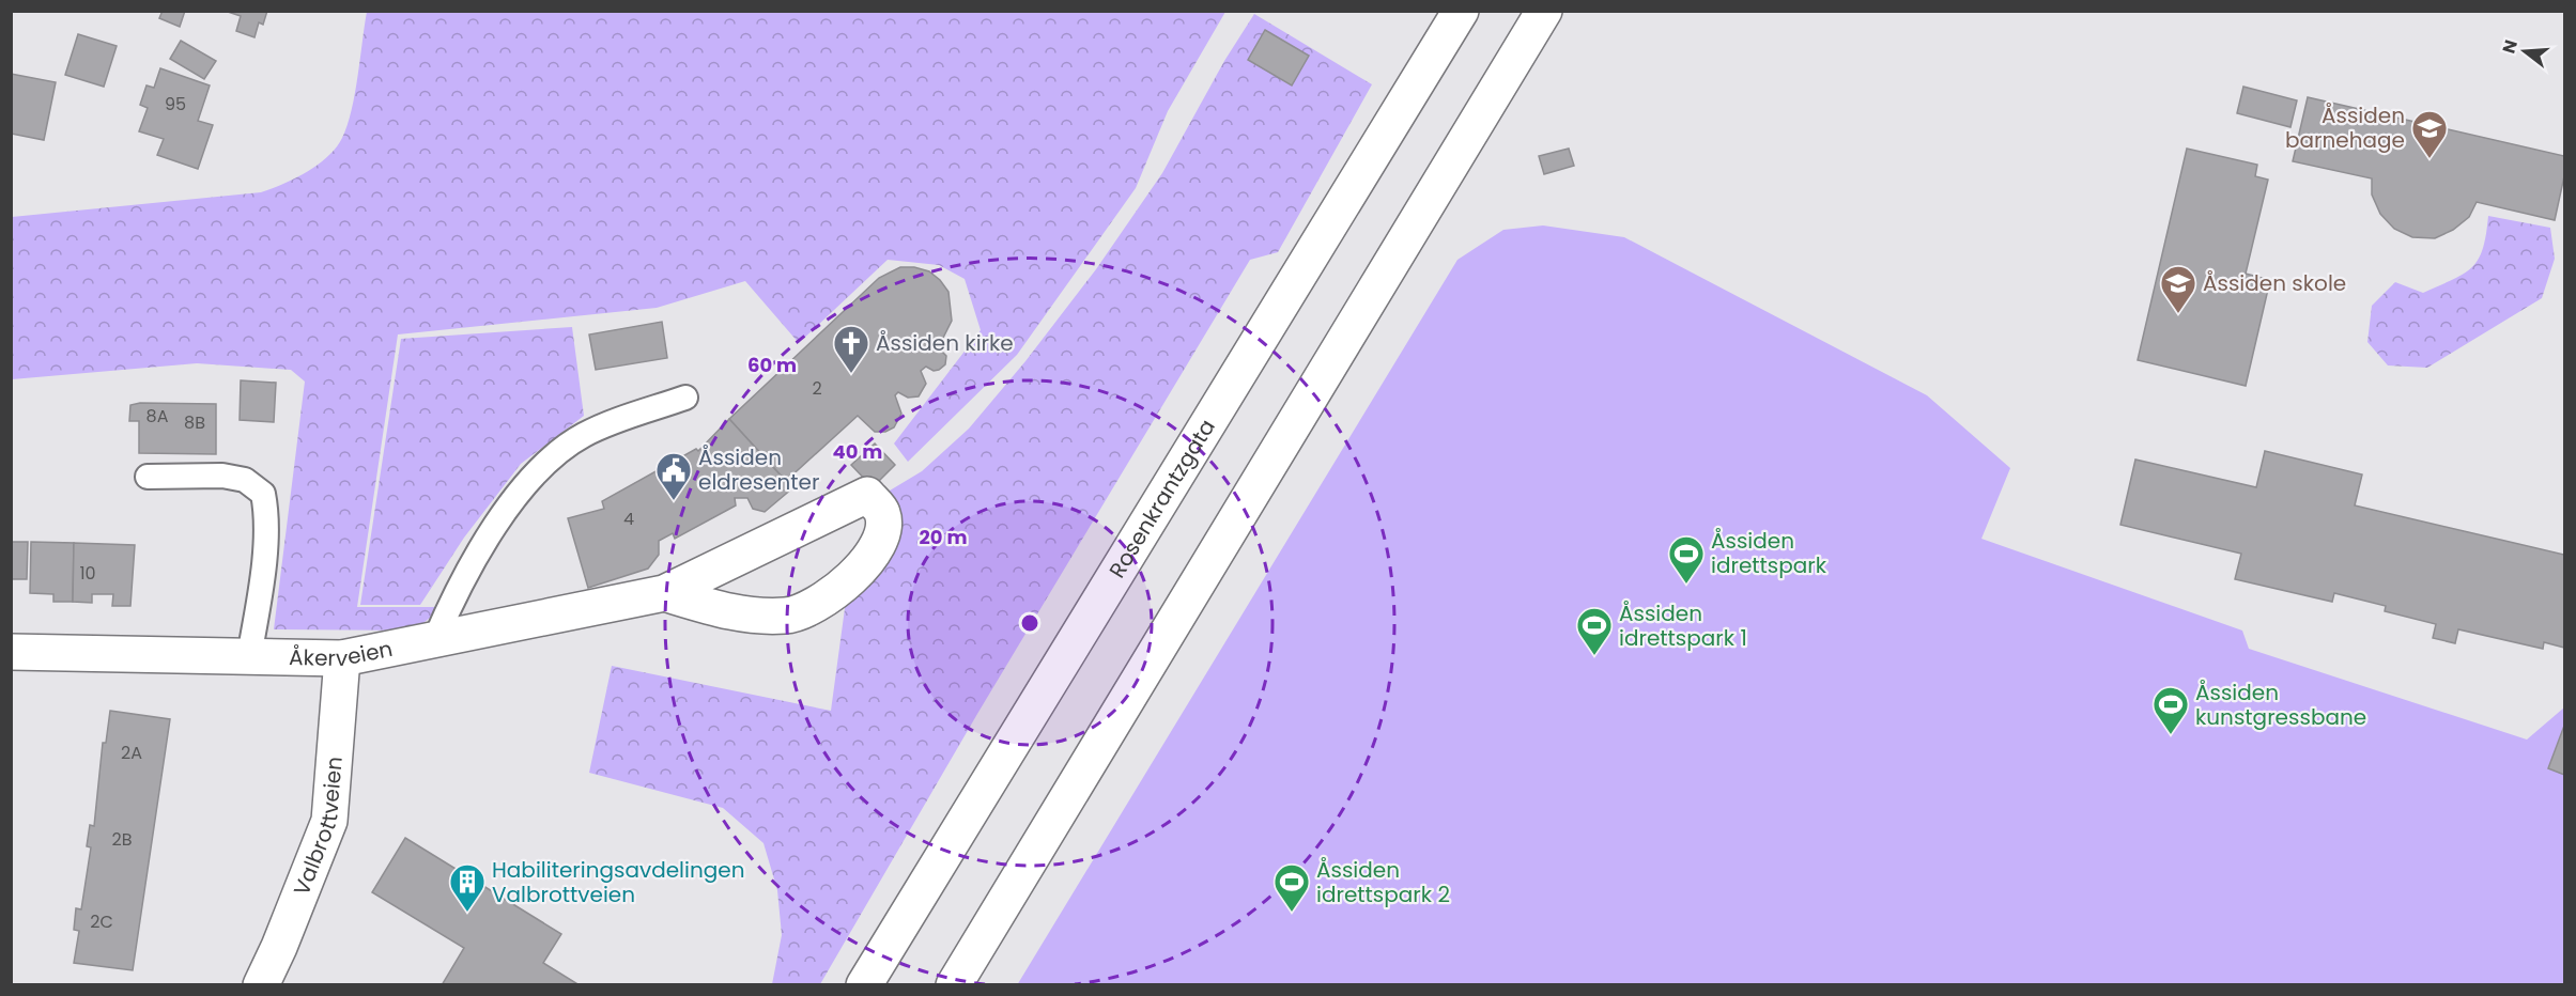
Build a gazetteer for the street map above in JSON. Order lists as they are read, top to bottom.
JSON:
{
  "streets": {
    "main road": ["Rosenkrantzgata", "Åkerveien", "Valbrottveien"]
  },
  "crossings": [
    ["Åkerveien", "Valbrottveien"]
  ],
  "places": {
    "school or university": ["Åssiden barnehage", "Åssiden skole"],
    "church": ["Åssiden kirke"],
    "public building": ["Åssiden eldresenter"],
    "sports": [
      "Åssiden idrettspark",
      "Åssiden idrettspark 1",
      "Åssiden kunstgressbane",
      "Åssiden idrettspark 2"
    ],
    "building": ["Habiliteringsavdelingen Valbrottveien"]
  },
  "house_numbers": [
    "95",
    "2",
    "8A",
    "8B",
    "4",
    "10",
    "2A",
    "2B",
    "2C"
  ],
  "north": "left",
  "rings": ["60 m", "40 m", "20 m"]
}
